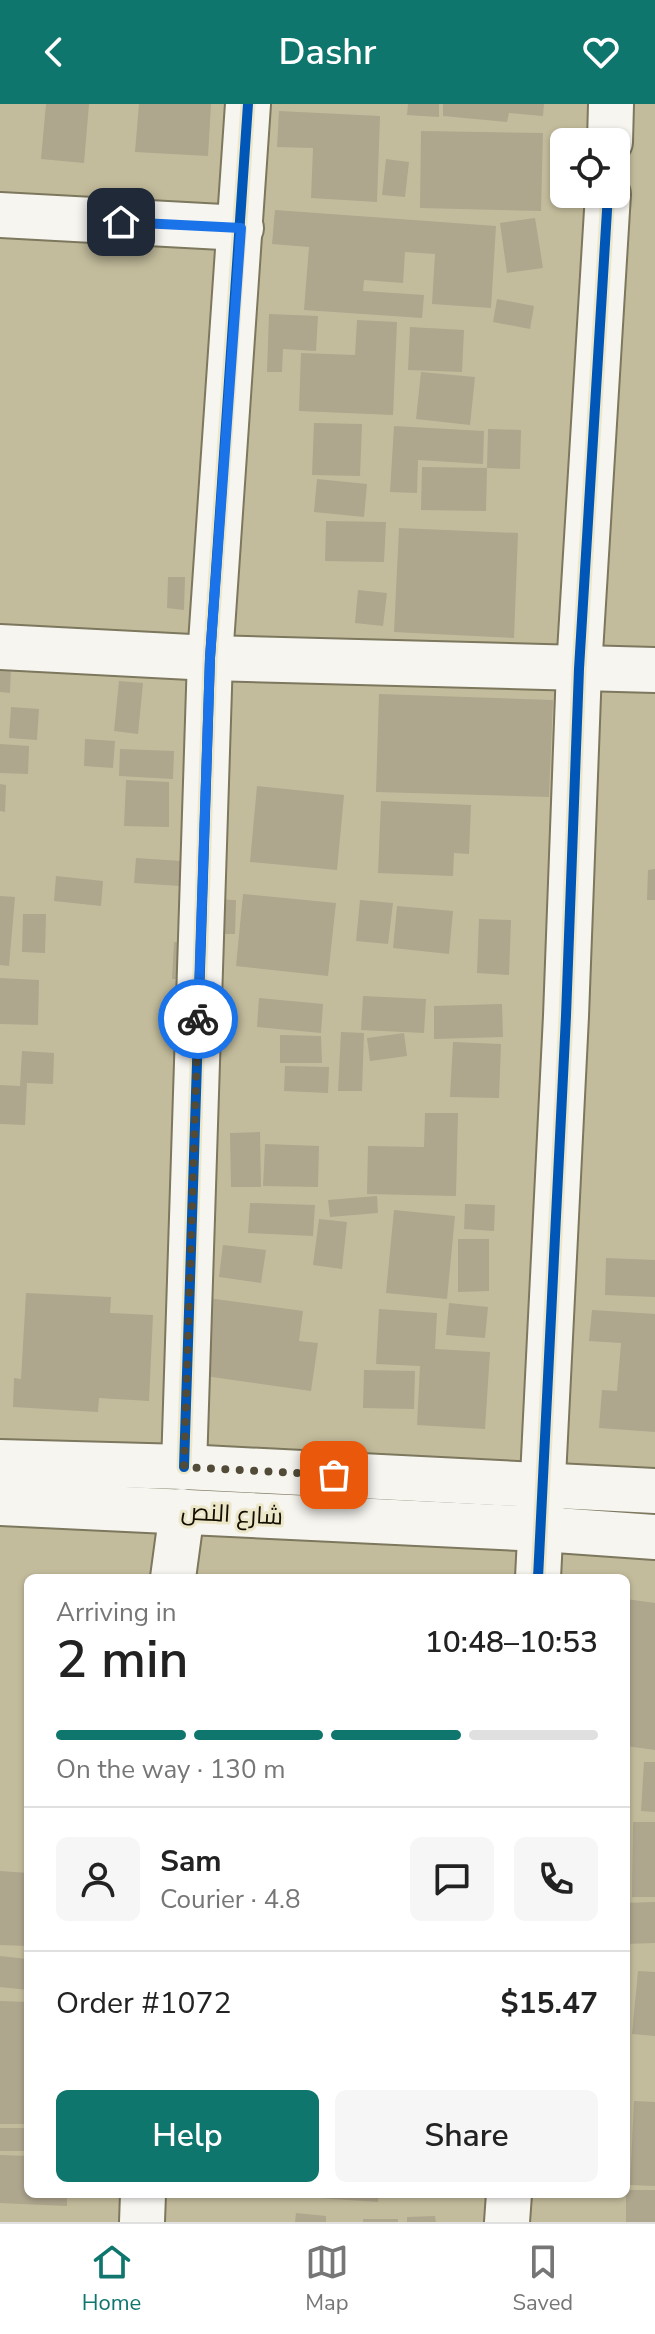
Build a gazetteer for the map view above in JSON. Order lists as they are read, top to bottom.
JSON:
{
  "streets": {
    "street": ["شارع النص"]
  },
  "page": {
    "header": "Dashr",
    "heading": ["2 min", "Arriving in", "10:48–10:53"],
    "panel": [
      "Sam",
      "Courier · 4.8",
      "Order #1072",
      "$15.47"
    ],
    "bar": "On the way · 130 m",
    "buttons": ["Help", "Share"],
    "tabs": ["Home", "Map", "Saved"]
  }
}
